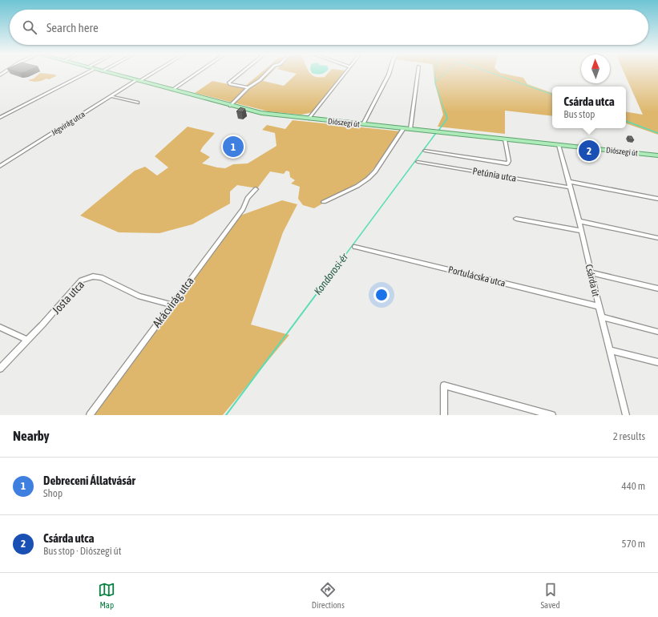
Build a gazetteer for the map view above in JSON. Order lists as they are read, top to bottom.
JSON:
{
  "streets": {
    "main road": ["Diószegi út"],
    "street": [
      "Jégvirág utca",
      "Petúnia utca",
      "Portulácska utca",
      "Csárda út",
      "Josta utca",
      "Akácvirág utca"
    ]
  },
  "crossings": [
    ["Diószegi út", "Jégvirág utca"],
    ["Diószegi út", "Csárda út"],
    ["Petúnia utca", "Csárda út"],
    ["Portulácska utca", "Csárda út"],
    ["Josta utca", "Akácvirág utca"]
  ],
  "water": ["Kondorosi-ér"],
  "north": "top",
  "page": {
    "search": "Search here",
    "popup": ["Csárda utca", "Bus stop"],
    "pins": ["1", "2"],
    "heading": ["Nearby", "2 results"],
    "list": [
      {
        "mark": "1",
        "name": "Debreceni Állatvásár",
        "note": "Shop",
        "value": "440 m"
      },
      {
        "mark": "2",
        "name": "Csárda utca",
        "note": "Bus stop · Diószegi út",
        "value": "570 m"
      }
    ],
    "nav": ["Map", "Directions", "Saved"]
  }
}
